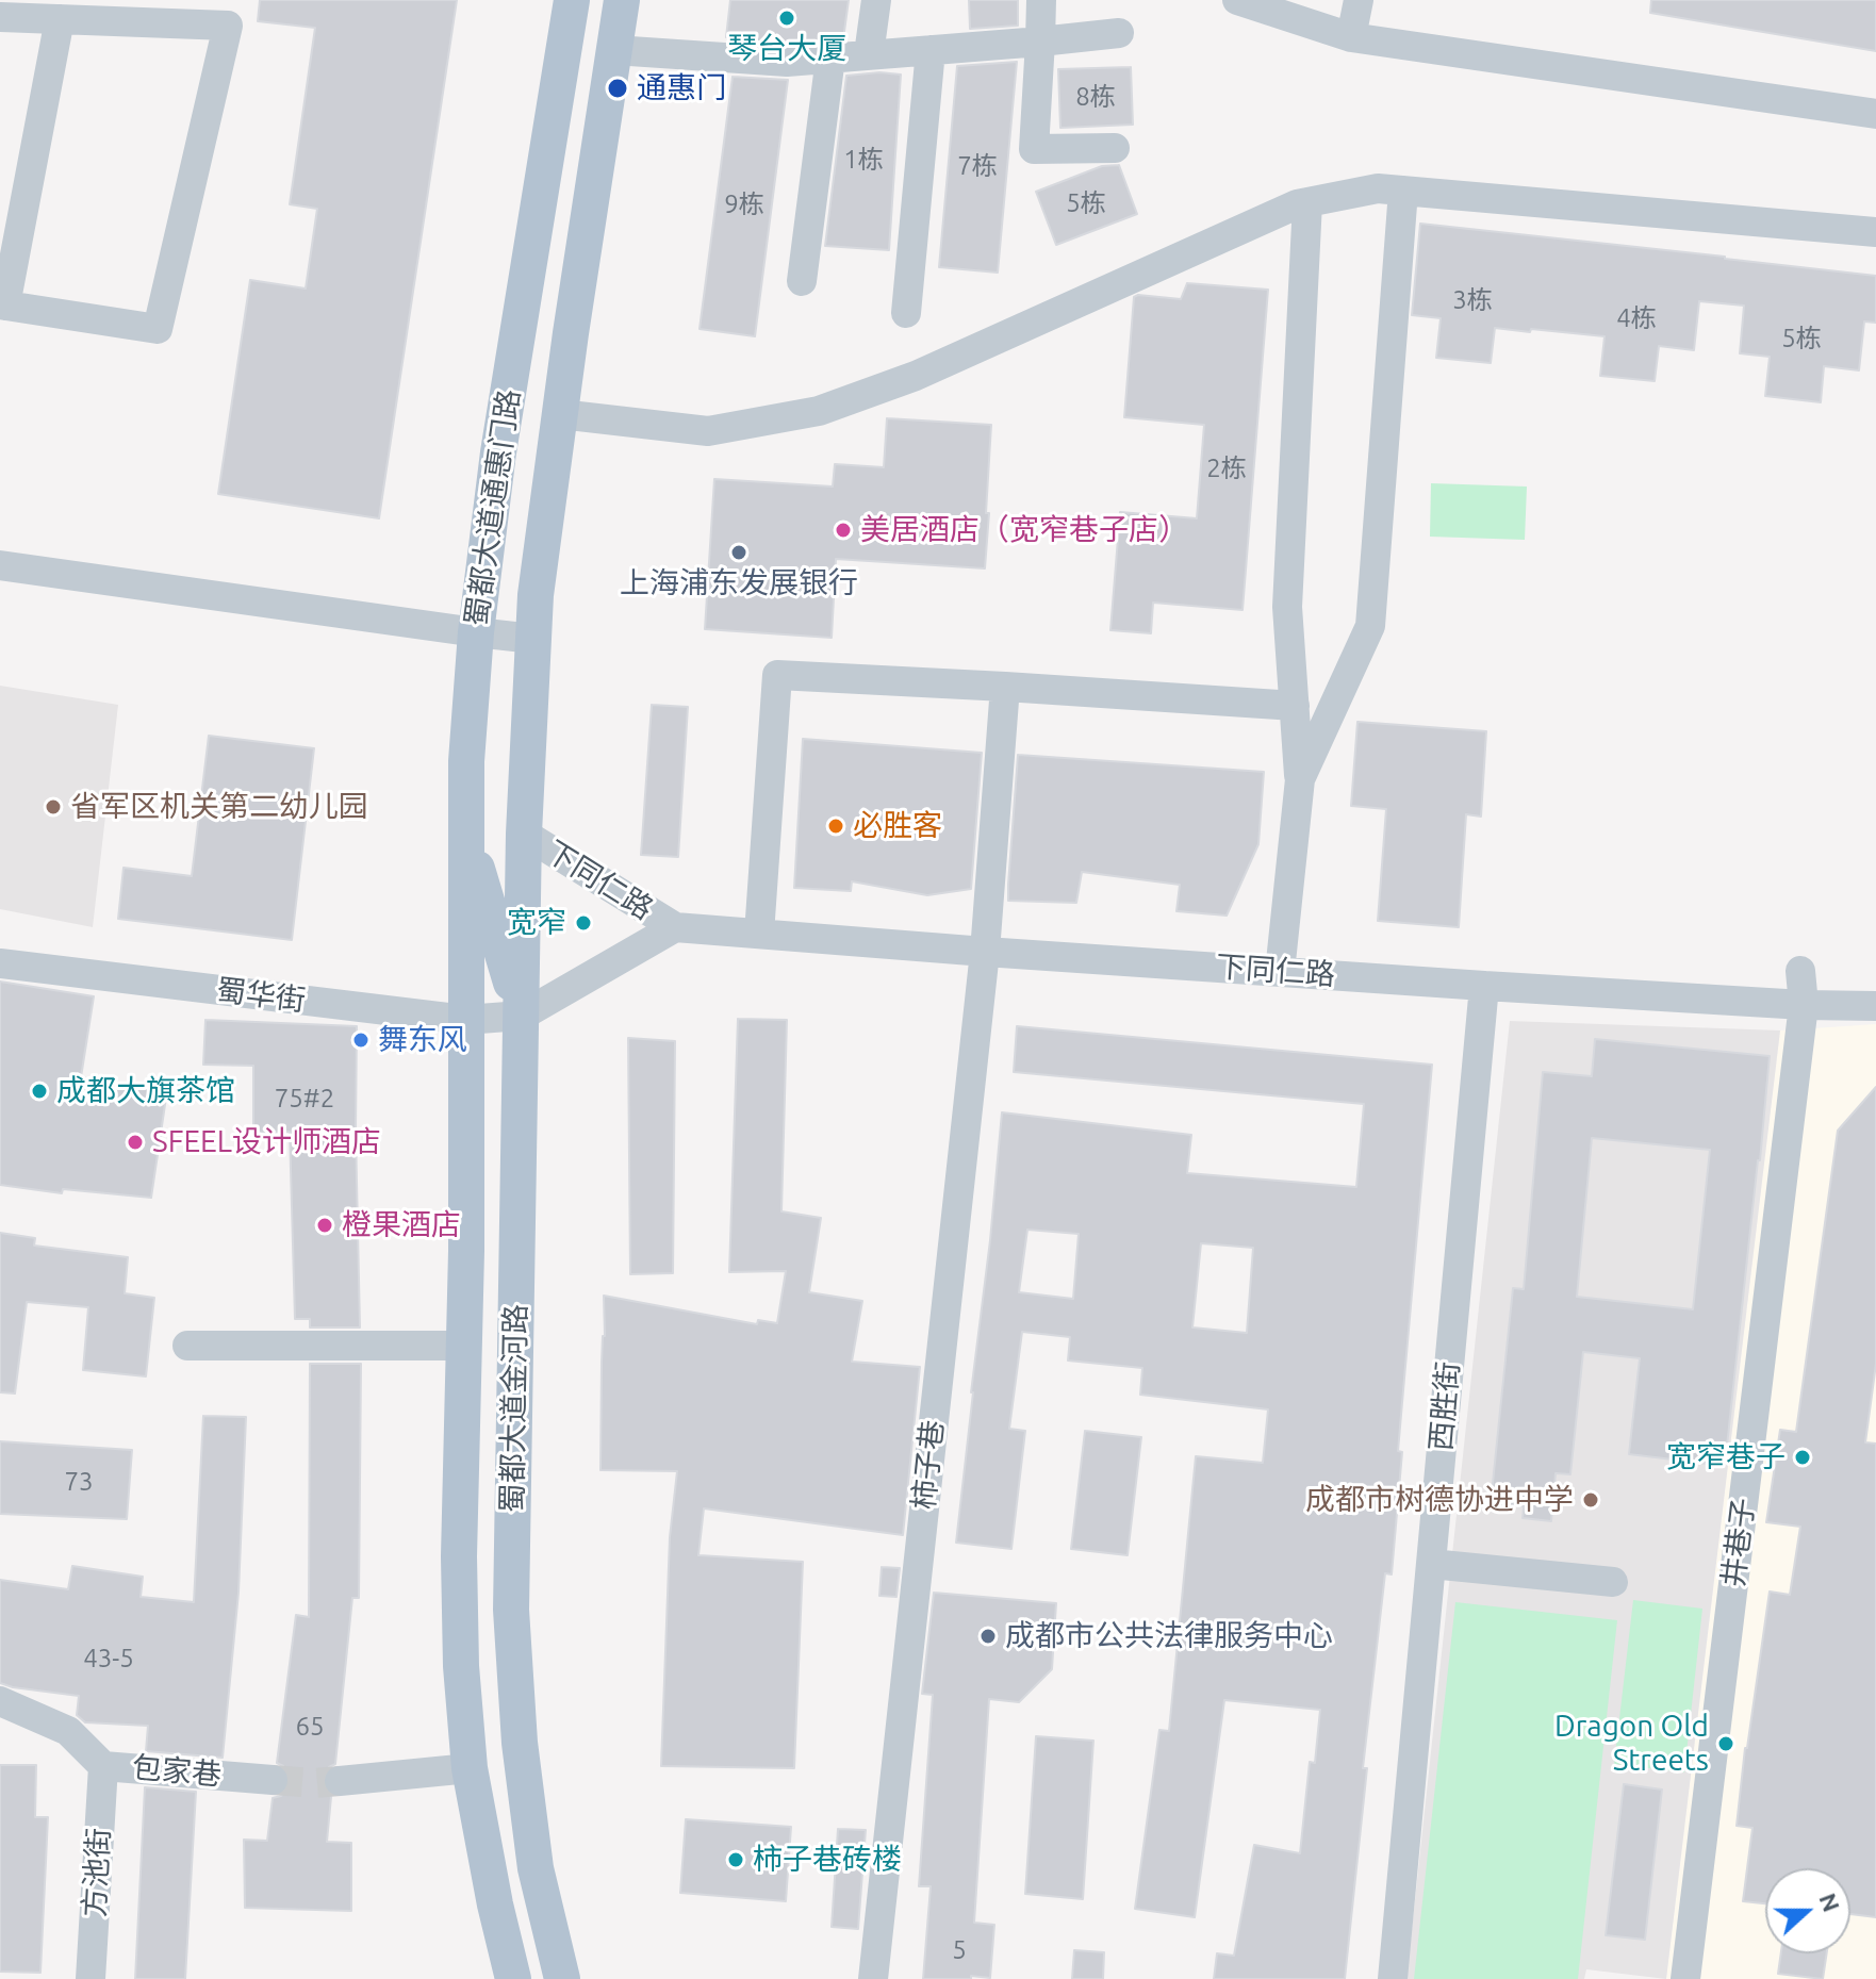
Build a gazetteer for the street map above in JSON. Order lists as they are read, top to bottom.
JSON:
{
  "streets": {
    "main road": ["蜀都大道通惠门路", "蜀都大道金河路"],
    "street": [
      "下同仁路",
      "蜀华街",
      "西胜街",
      "柿子巷",
      "井巷子",
      "包家巷",
      "方池街"
    ]
  },
  "crossings": [
    ["蜀都大道通惠门路", "下同仁路"],
    ["蜀都大道通惠门路", "蜀华街"],
    ["蜀都大道通惠门路", "蜀都大道金河路"],
    ["下同仁路", "蜀华街"],
    ["下同仁路", "西胜街"],
    ["下同仁路", "蜀都大道金河路"],
    ["下同仁路", "柿子巷"],
    ["下同仁路", "井巷子"],
    ["蜀华街", "蜀都大道金河路"],
    ["包家巷", "方池街"]
  ],
  "places": [
    "琴台大厦",
    "通惠门",
    "美居酒店（宽窄巷子店）",
    "上海浦东发展银行",
    "省军区机关第二幼儿园",
    "必胜客",
    "宽窄",
    "舞东风",
    "成都大旗茶馆",
    "SFEEL设计师酒店",
    "橙果酒店",
    "宽窄巷子",
    "成都市树德协进中学",
    "成都市公共法律服务中心",
    "Dragon Old Streets",
    "柿子巷砖楼"
  ],
  "house_numbers": [
    "8栋",
    "1栋",
    "7栋",
    "5栋",
    "9栋",
    "3栋",
    "4栋",
    "5栋",
    "2栋",
    "75#2",
    "73",
    "43-5",
    "65",
    "5"
  ],
  "north": "right"
}
